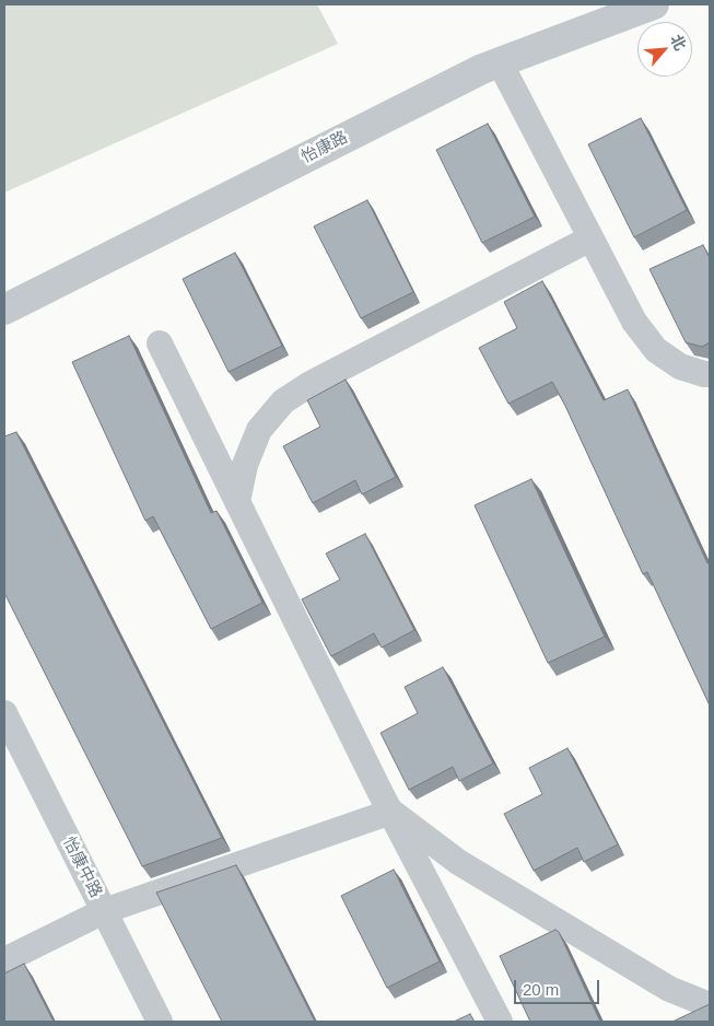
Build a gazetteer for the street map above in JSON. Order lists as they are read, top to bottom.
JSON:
{
  "streets": {
    "street": ["怡康路", "怡康中路"]
  },
  "scale_bar": "20 m",
  "north": "top right"
}
